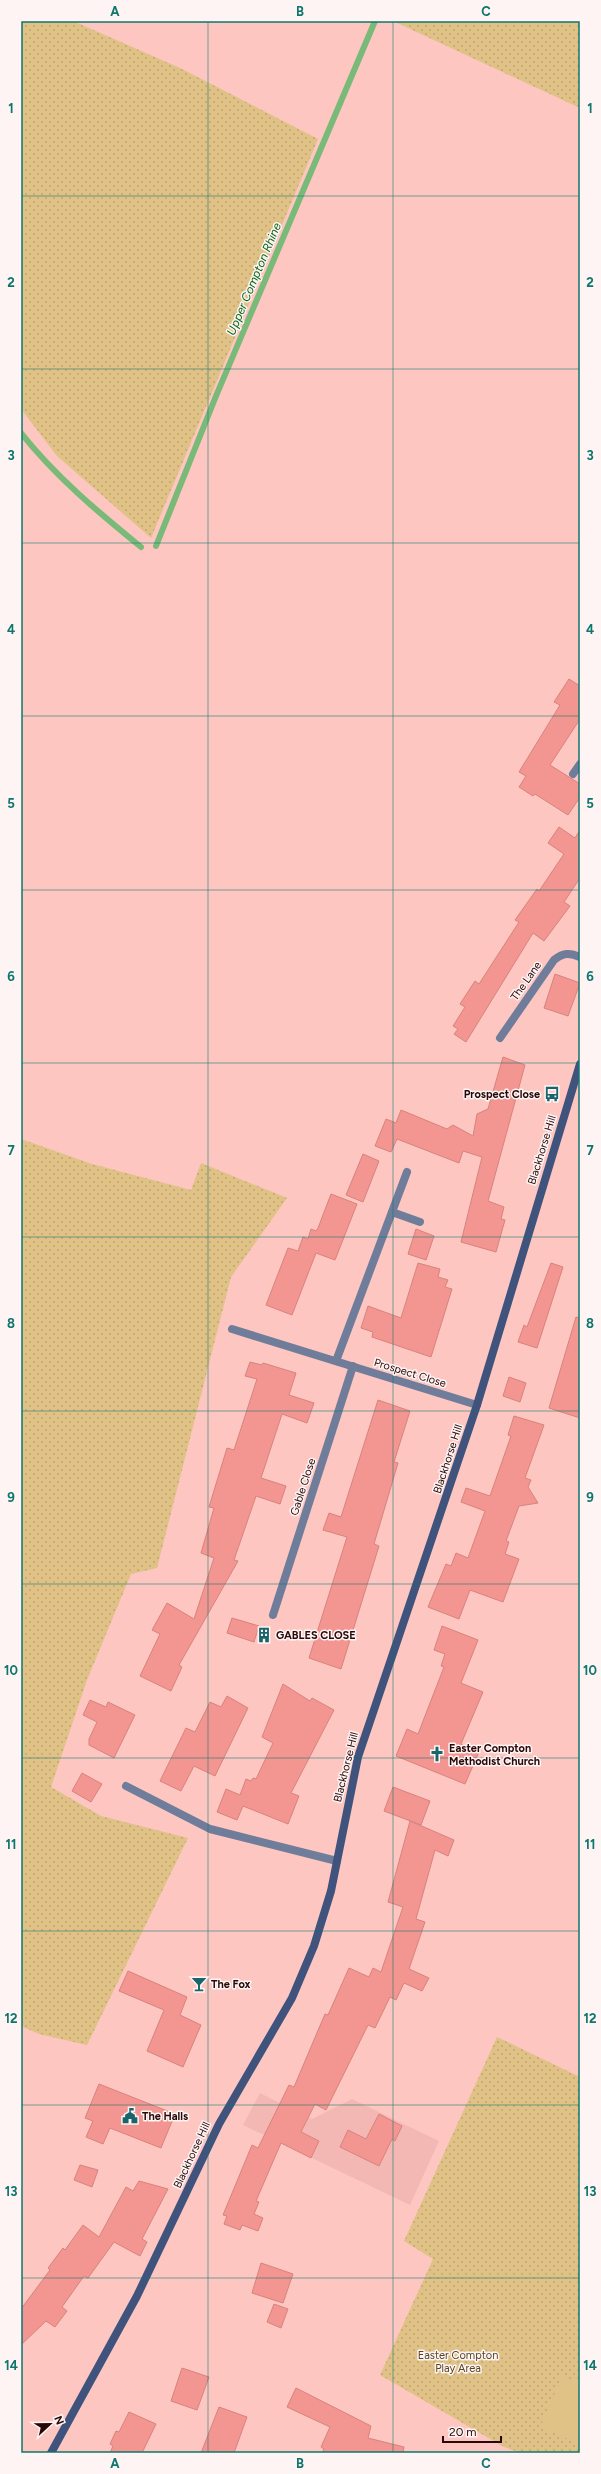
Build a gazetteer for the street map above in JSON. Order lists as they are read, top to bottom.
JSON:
{
  "streets": {
    "main road": ["Blackhorse Hill"],
    "street": ["The Lane", "Prospect Close", "Gable Close"]
  },
  "crossings": [
    ["Blackhorse Hill", "Prospect Close"],
    ["Prospect Close", "Gable Close"]
  ],
  "water": ["Upper Compton Rhine"],
  "parks": ["Easter Compton Play Area"],
  "places": {
    "bus stop": ["Prospect Close"],
    "building": ["GABLES CLOSE"],
    "church": ["Easter Compton Methodist Church"],
    "bar": ["The Fox"],
    "public building": ["The Halls"]
  },
  "scale_bar": "20 m",
  "north": "right",
  "grid": {
    "columns": ["A", "B", "C"],
    "rows": [
      "1",
      "2",
      "3",
      "4",
      "5",
      "6",
      "7",
      "8",
      "9",
      "10",
      "11",
      "12",
      "13",
      "14"
    ]
  }
}
